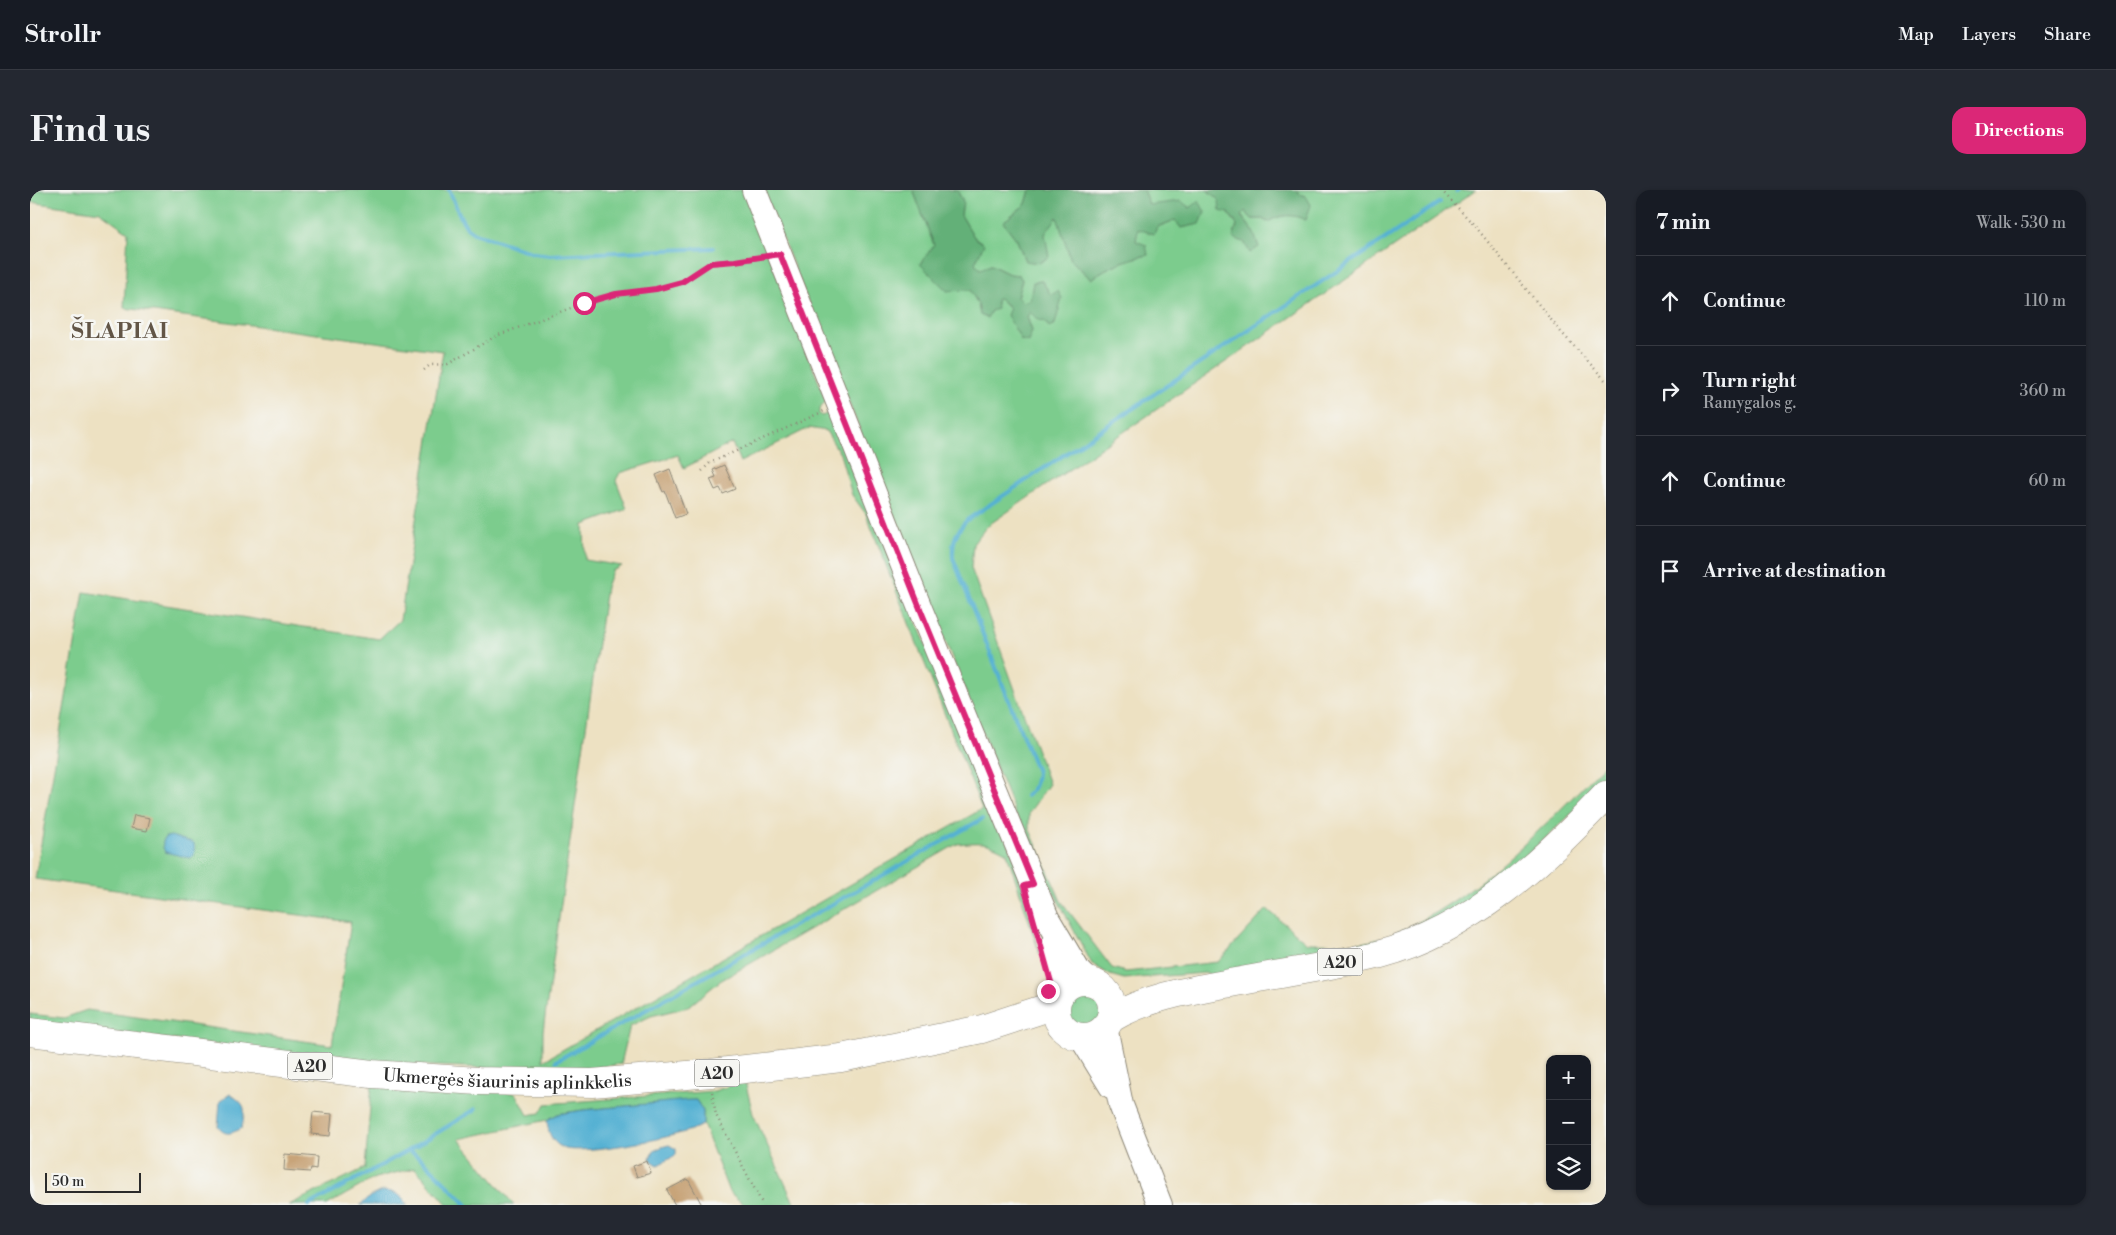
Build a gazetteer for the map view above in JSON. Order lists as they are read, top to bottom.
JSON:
{
  "streets": {
    "highway": ["A20", "Ukmergės šiaurinis aplinkkelis"]
  },
  "crossings": [
    ["A20", "Ukmergės šiaurinis aplinkkelis"]
  ],
  "districts": ["ŠLAPIAI"],
  "scale_bar": "50 m",
  "page": {
    "header": "Strollr",
    "nav": ["Map", "Layers", "Share"],
    "buttons": "Directions",
    "title": "Find us",
    "heading": ["7 min", "Walk · 530 m"],
    "list": [
      ["Continue", "110 m"],
      ["Turn right", "Ramygalos g.", "360 m"],
      ["Continue", "60 m"],
      "Arrive at destination"
    ],
    "map_buttons": ["+", "−"],
    "scale": "50 m"
  }
}
